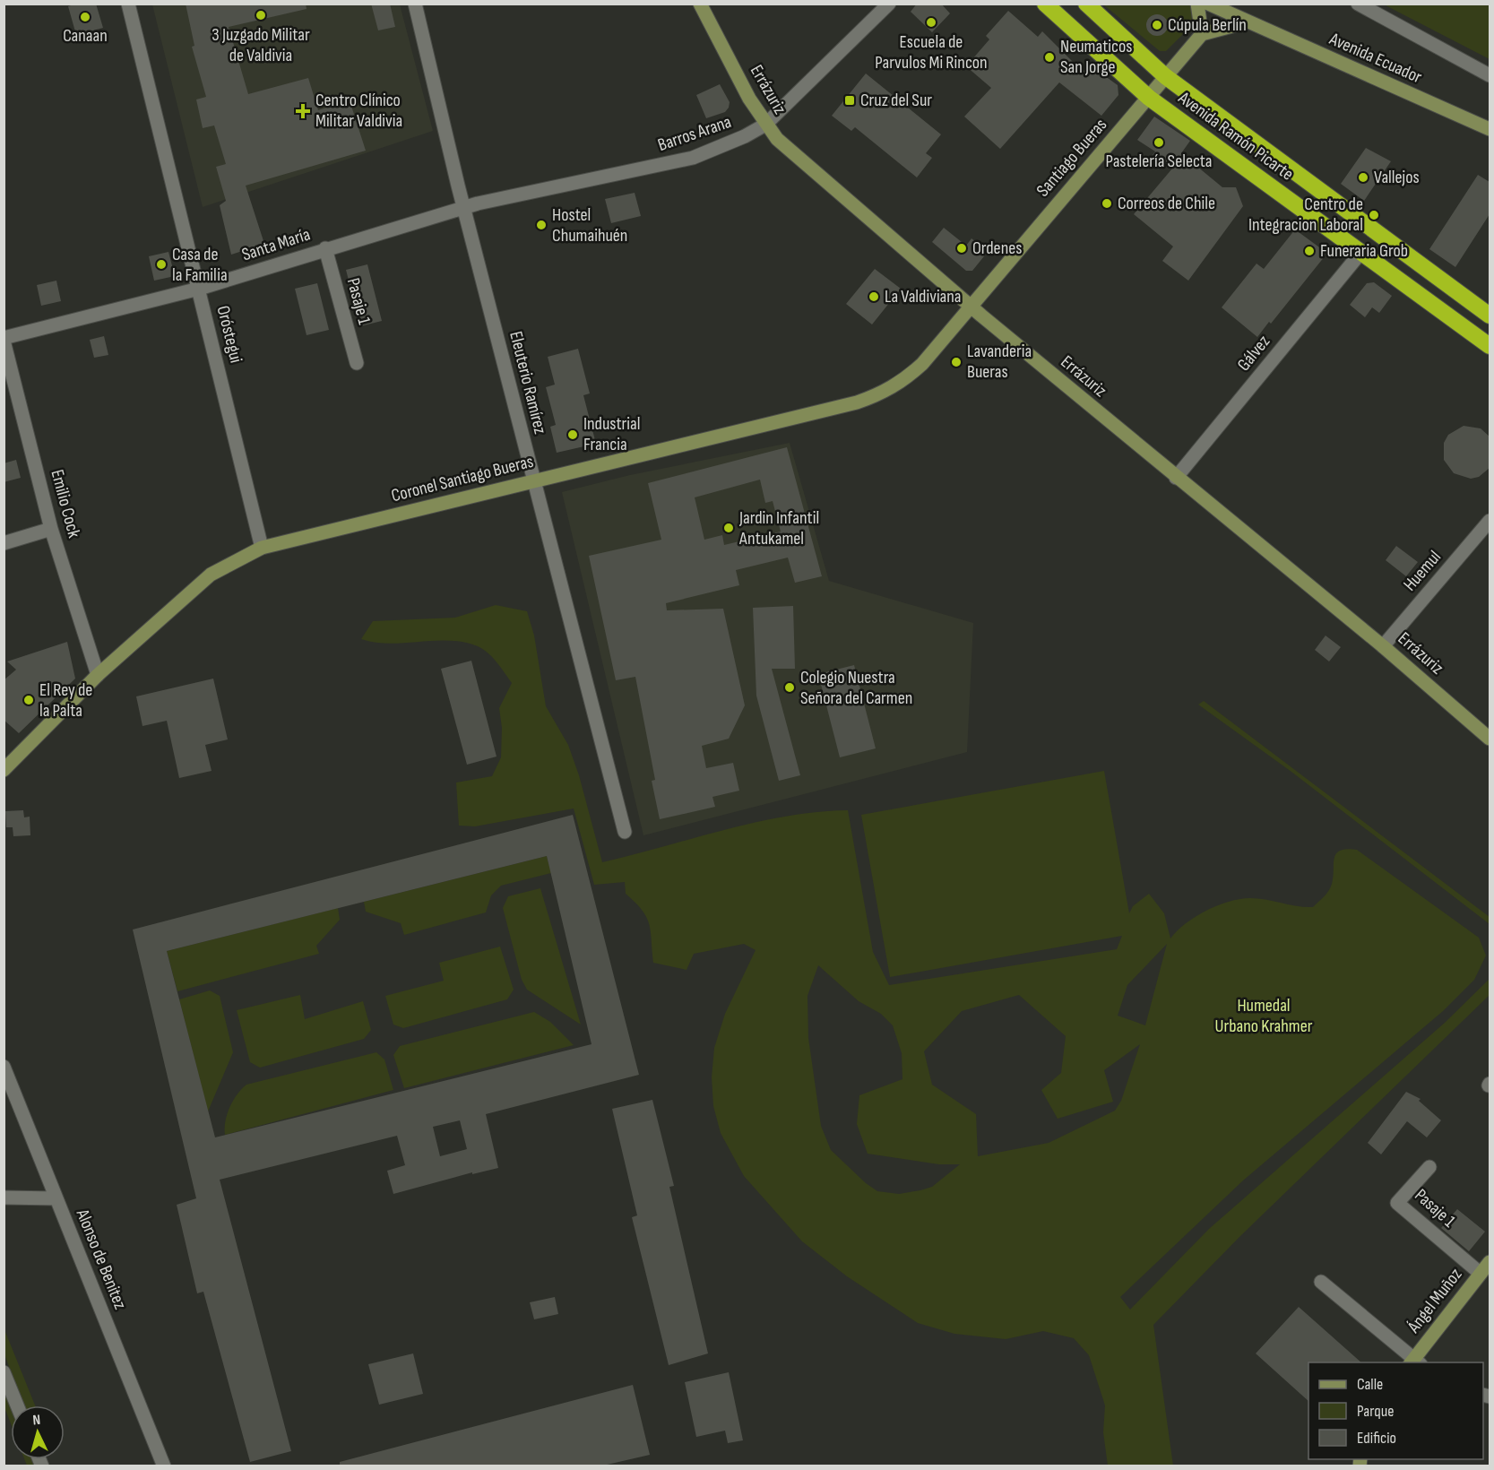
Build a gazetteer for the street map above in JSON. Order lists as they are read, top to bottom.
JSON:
{
  "streets": {
    "highway": ["Avenida Ramón Picarte"],
    "main road": [
      "Avenida Ecuador",
      "Errázuriz",
      "Santiago Bueras",
      "Coronel Santiago Bueras",
      "Ángel Muñoz"
    ],
    "street": [
      "Barros Arana",
      "Santa María",
      "Pasaje 1",
      "Oróstegui",
      "Gálvez",
      "Eleuterio Ramírez",
      "Emilio Cock",
      "Huemul",
      "Alonso de Benitez"
    ]
  },
  "crossings": [
    ["Errázuriz", "Barros Arana"],
    ["Errázuriz", "Santiago Bueras"],
    ["Errázuriz", "Gálvez"],
    ["Errázuriz", "Coronel Santiago Bueras"],
    ["Errázuriz", "Huemul"],
    ["Barros Arana", "Santa María"],
    ["Barros Arana", "Eleuterio Ramírez"],
    ["Avenida Ramón Picarte", "Santiago Bueras"],
    ["Avenida Ramón Picarte", "Gálvez"],
    ["Santiago Bueras", "Coronel Santiago Bueras"],
    ["Santa María", "Pasaje 1"],
    ["Santa María", "Oróstegui"],
    ["Santa María", "Eleuterio Ramírez"],
    ["Santa María", "Emilio Cock"],
    ["Pasaje 1", "Ángel Muñoz"],
    ["Oróstegui", "Coronel Santiago Bueras"],
    ["Eleuterio Ramírez", "Coronel Santiago Bueras"],
    ["Coronel Santiago Bueras", "Emilio Cock"]
  ],
  "parks": ["Humedal Urbano Krahmer"],
  "places": {
    "other": [
      "3 Juzgado Militar de Valdivia",
      "Canaan",
      "Escuela de Parvulos Mi Rincon",
      "Cúpula Berlín",
      "Neumaticos San Jorge",
      "Pastelería Selecta",
      "Vallejos",
      "Correos de Chile",
      "Centro de Integracion Laboral",
      "Hostel Chumaihuén",
      "Ordenes",
      "Funeraria Grob",
      "Casa de la Familia",
      "La Valdiviana",
      "Lavanderia Bueras",
      "Industrial Francia",
      "Jardin Infantil Antukamel",
      "Colegio Nuestra Señora del Carmen",
      "El Rey de la Palta"
    ],
    "transit": ["Cruz del Sur"],
    "health": ["Centro Clínico Militar Valdivia"]
  },
  "legend": ["Calle", "Parque", "Edificio"],
  "north": "top"
}
